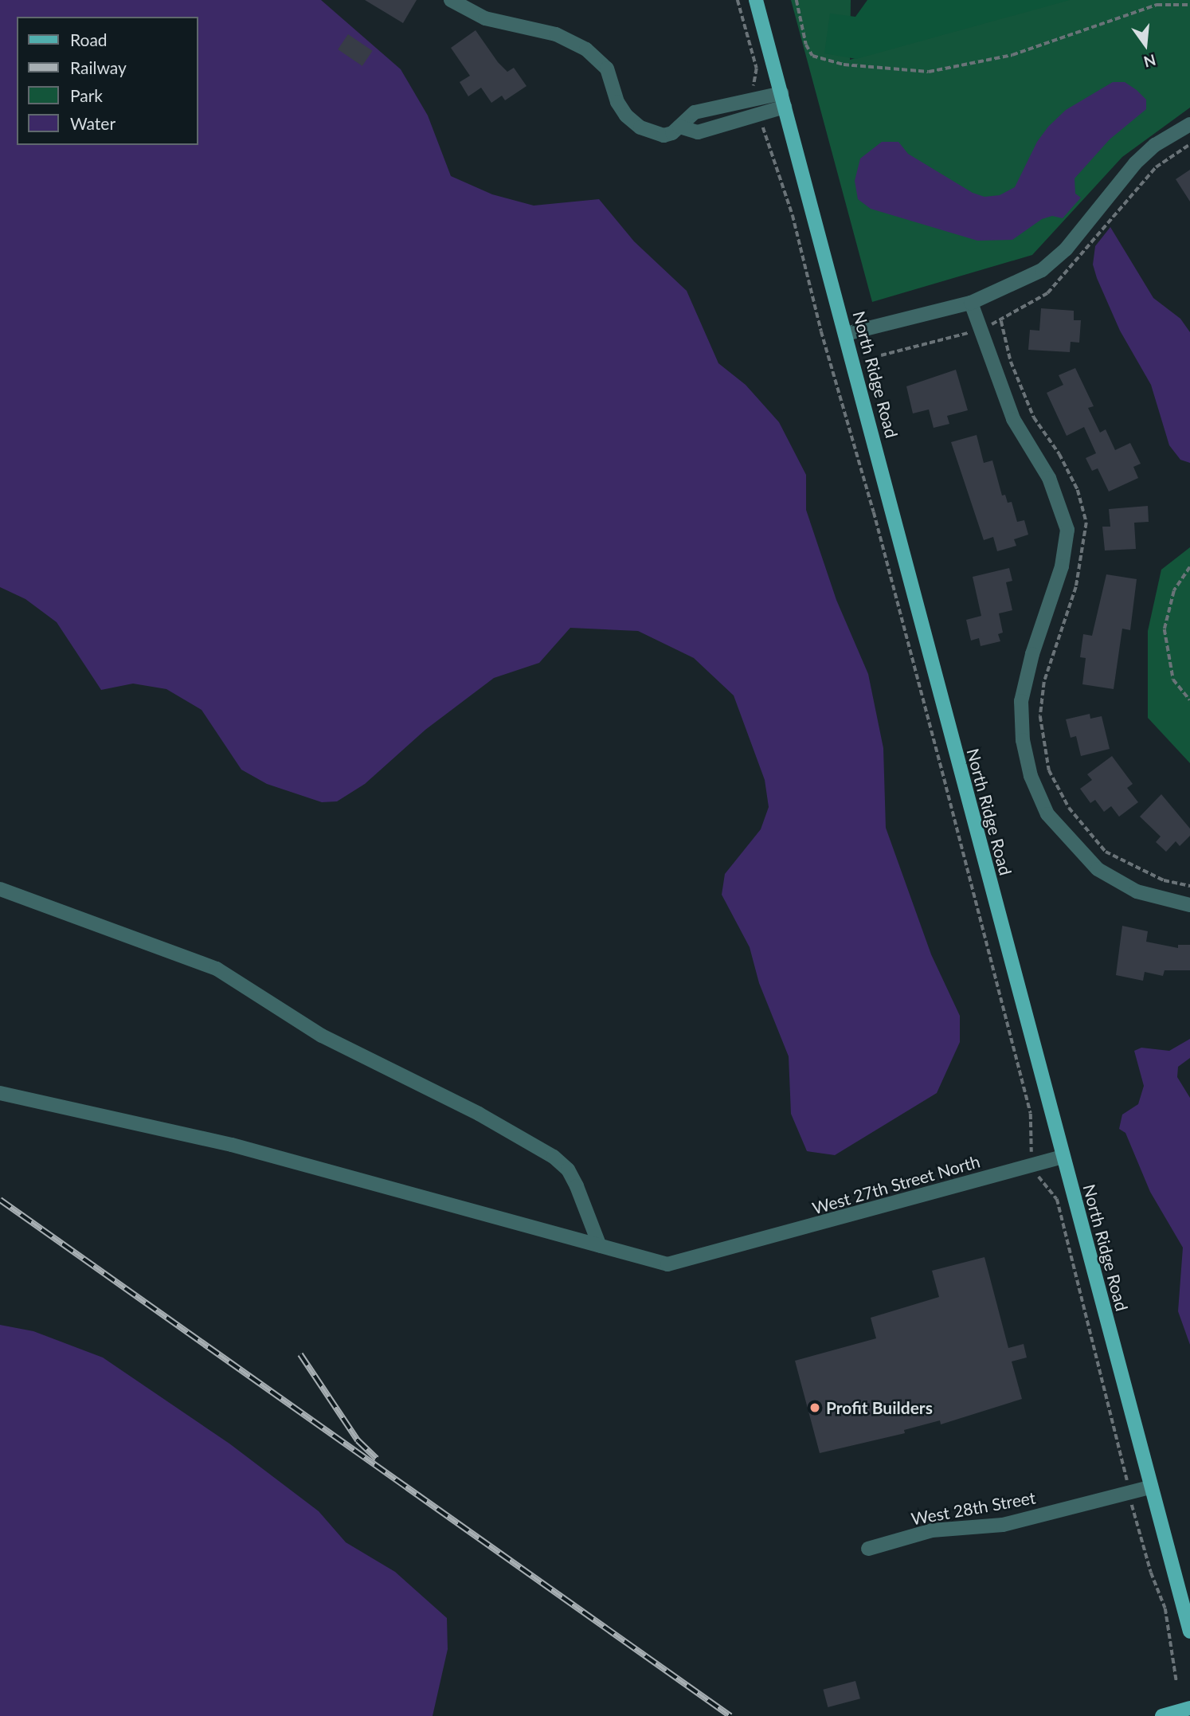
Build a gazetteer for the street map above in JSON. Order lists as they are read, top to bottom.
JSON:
{
  "streets": {
    "main road": ["North Ridge Road"],
    "street": ["West 27th Street North", "West 28th Street"]
  },
  "crossings": [
    ["North Ridge Road", "West 27th Street North"],
    ["North Ridge Road", "West 28th Street"]
  ],
  "places": ["Profit Builders"],
  "legend": [
    "Road",
    "Railway",
    "Park",
    "Water"
  ],
  "north": "bottom"
}
